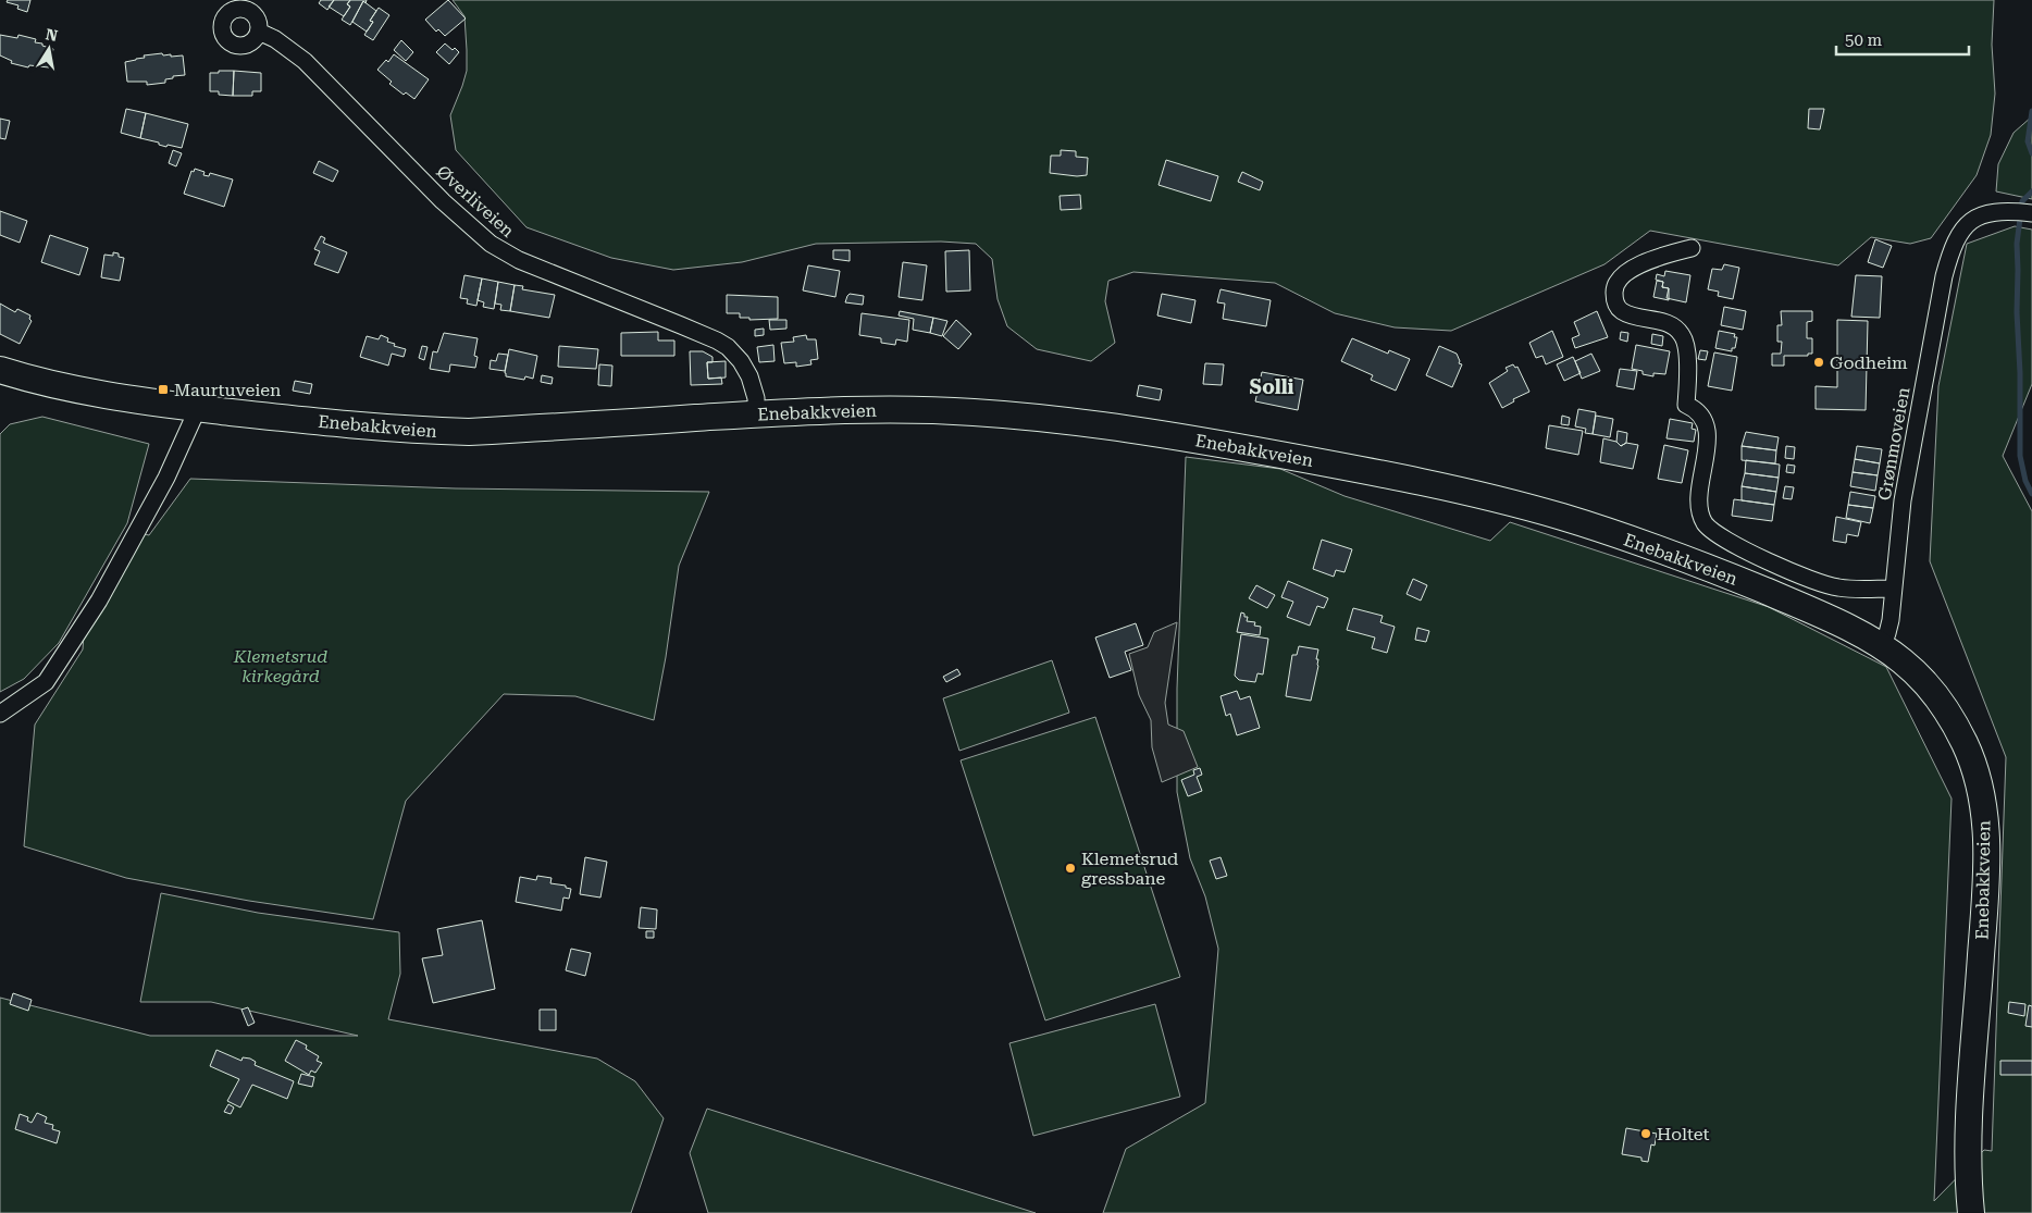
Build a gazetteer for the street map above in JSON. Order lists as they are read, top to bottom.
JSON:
{
  "streets": {
    "main road": ["Enebakkveien"],
    "street": ["Øverliveien", "Grønmoveien"]
  },
  "crossings": [
    ["Øverliveien", "Enebakkveien"],
    ["Enebakkveien", "Grønmoveien"]
  ],
  "districts": ["Solli"],
  "parks": ["Klemetsrud kirkegård"],
  "places": {
    "other": ["Godheim", "Klemetsrud gressbane", "Holtet"],
    "transit": ["Maurtuveien"]
  },
  "scale_bar": "50 m",
  "north": "top"
}
